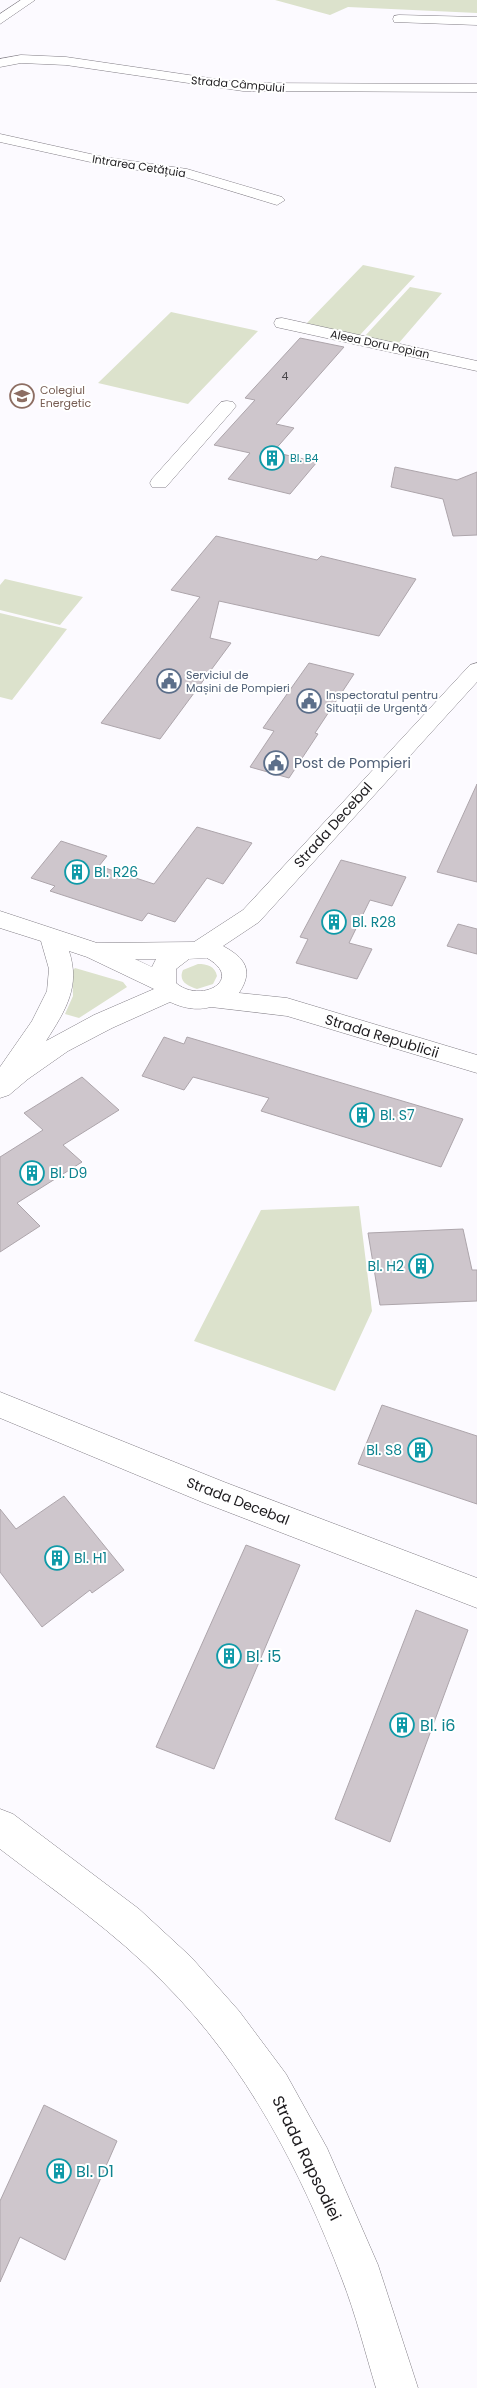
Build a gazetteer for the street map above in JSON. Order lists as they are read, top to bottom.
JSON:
{
  "streets": {
    "street": [
      "Strada Câmpului",
      "Intrarea Cetățuia",
      "Aleea Doru Popian",
      "Strada Decebal",
      "Strada Republicii",
      "Strada Rapsodiei"
    ]
  },
  "crossings": [
    ["Strada Decebal", "Strada Republicii"]
  ],
  "places": {
    "school or university": ["Colegiul Energetic"],
    "building": [
      "Bl. B4",
      "Bl. R26",
      "Bl. R28",
      "Bl. S7",
      "Bl. D9",
      "Bl. H2",
      "Bl. S8",
      "Bl. H1",
      "Bl. i5",
      "Bl. i6",
      "Bl. D1"
    ],
    "public building": ["Serviciul de Mașini de Pompieri", "Inspectoratul pentru Situații de Urgență", "Post de Pompieri"]
  },
  "house_numbers": ["4"]
}
